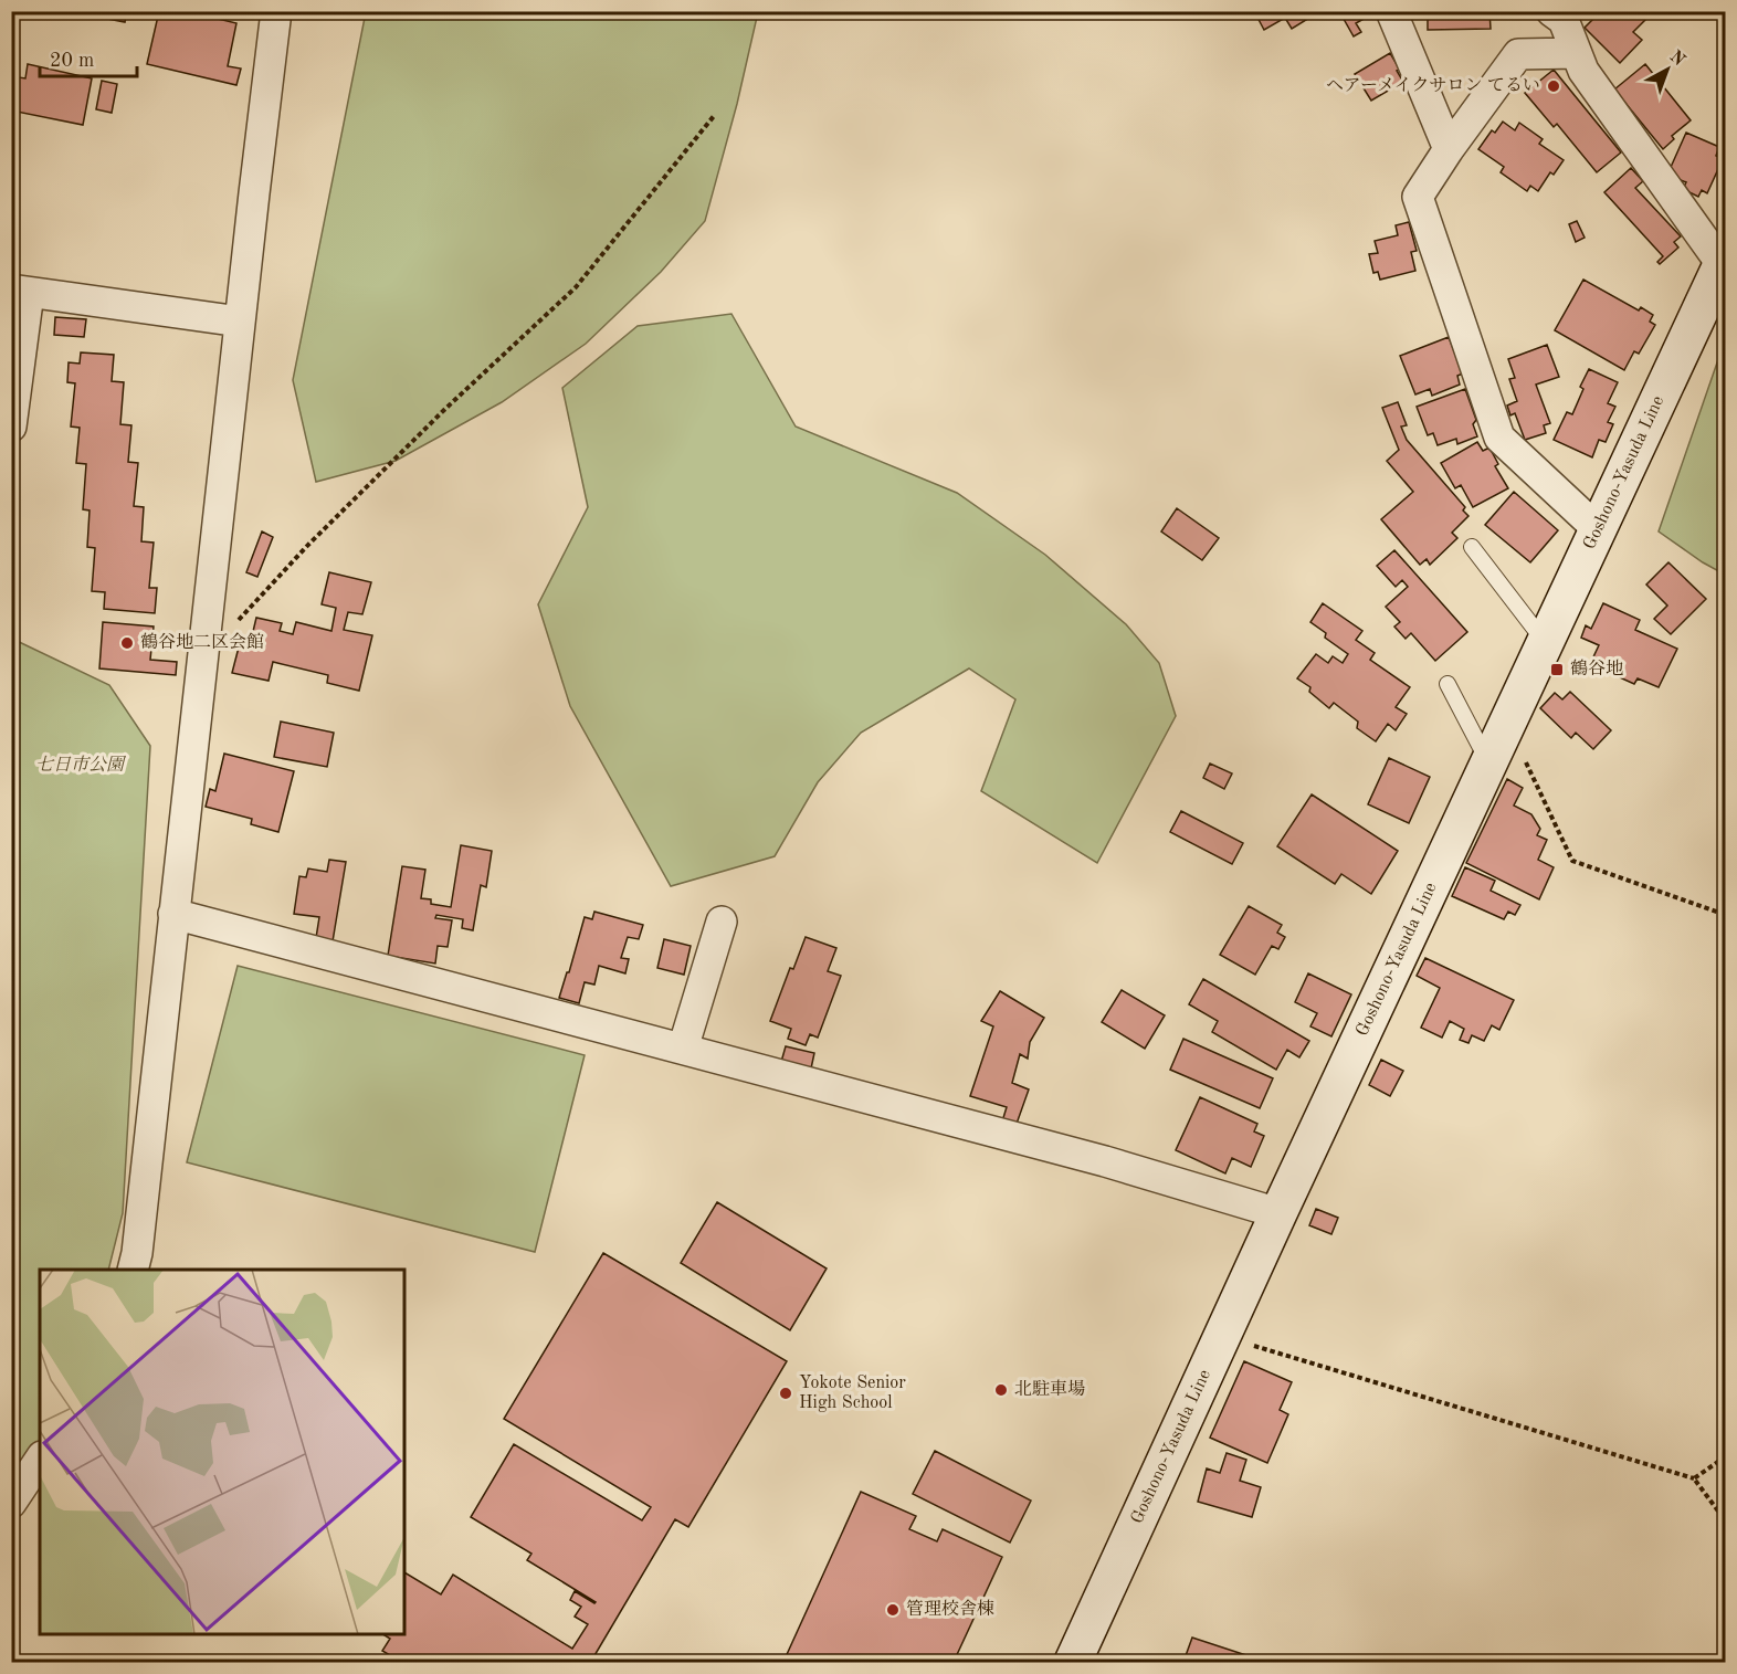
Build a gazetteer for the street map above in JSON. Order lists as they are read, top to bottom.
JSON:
{
  "streets": {
    "main road": ["Goshono-Yasuda Line"]
  },
  "parks": ["七日市公園"],
  "places": {
    "other": [
      "ヘアーメイクサロン てるい",
      "鶴谷地二区会館",
      "北駐車場",
      "Yokote Senior High School",
      "管理校舎棟"
    ],
    "transit": ["鶴谷地"]
  },
  "scale_bar": "20 m",
  "north": "top right"
}
